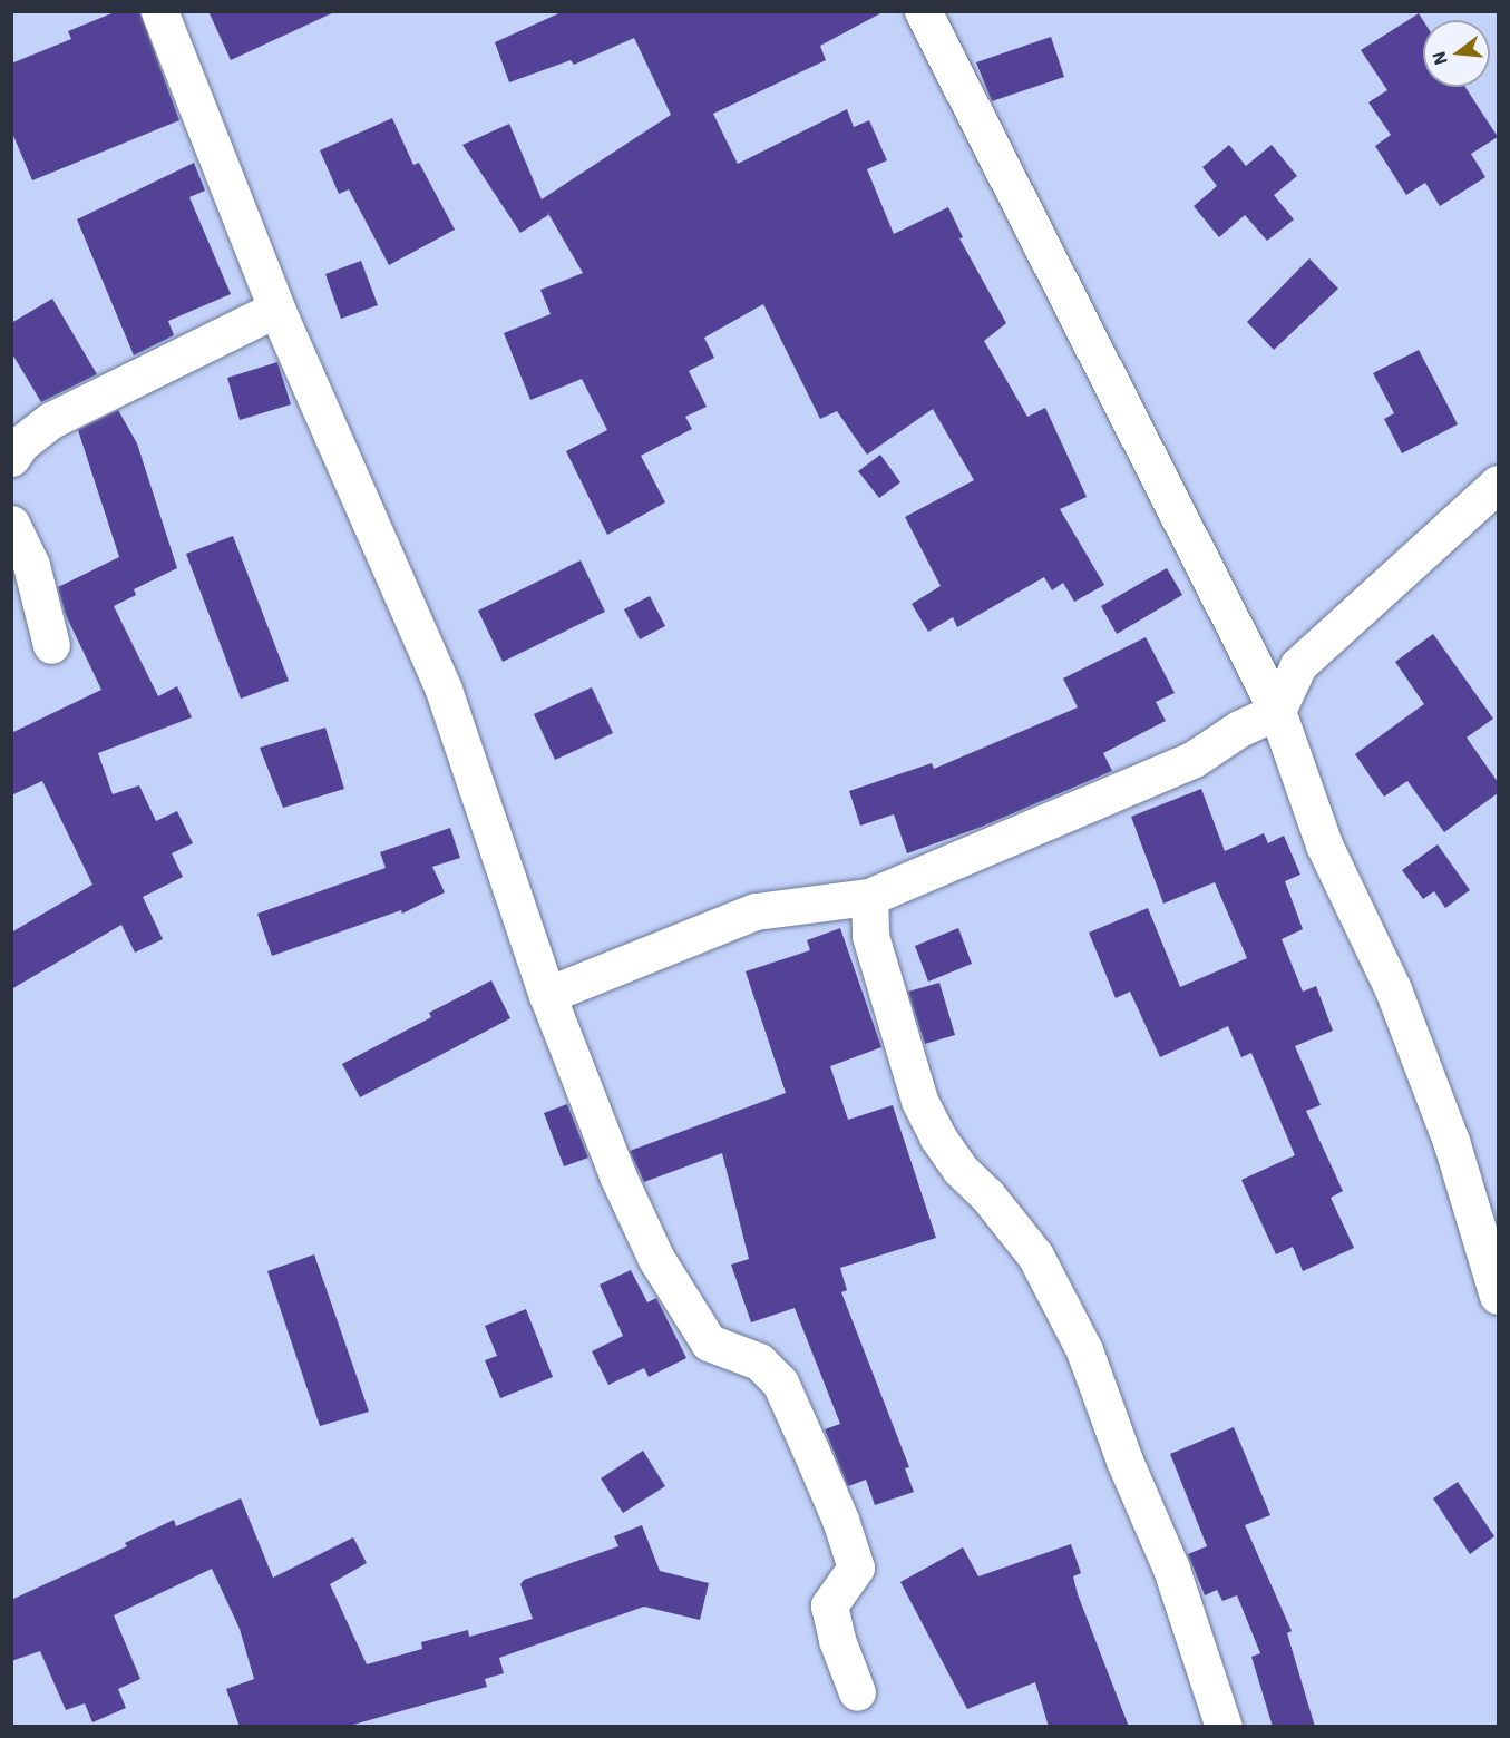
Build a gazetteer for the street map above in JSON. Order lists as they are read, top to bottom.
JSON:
{
  "north": "left"
}
